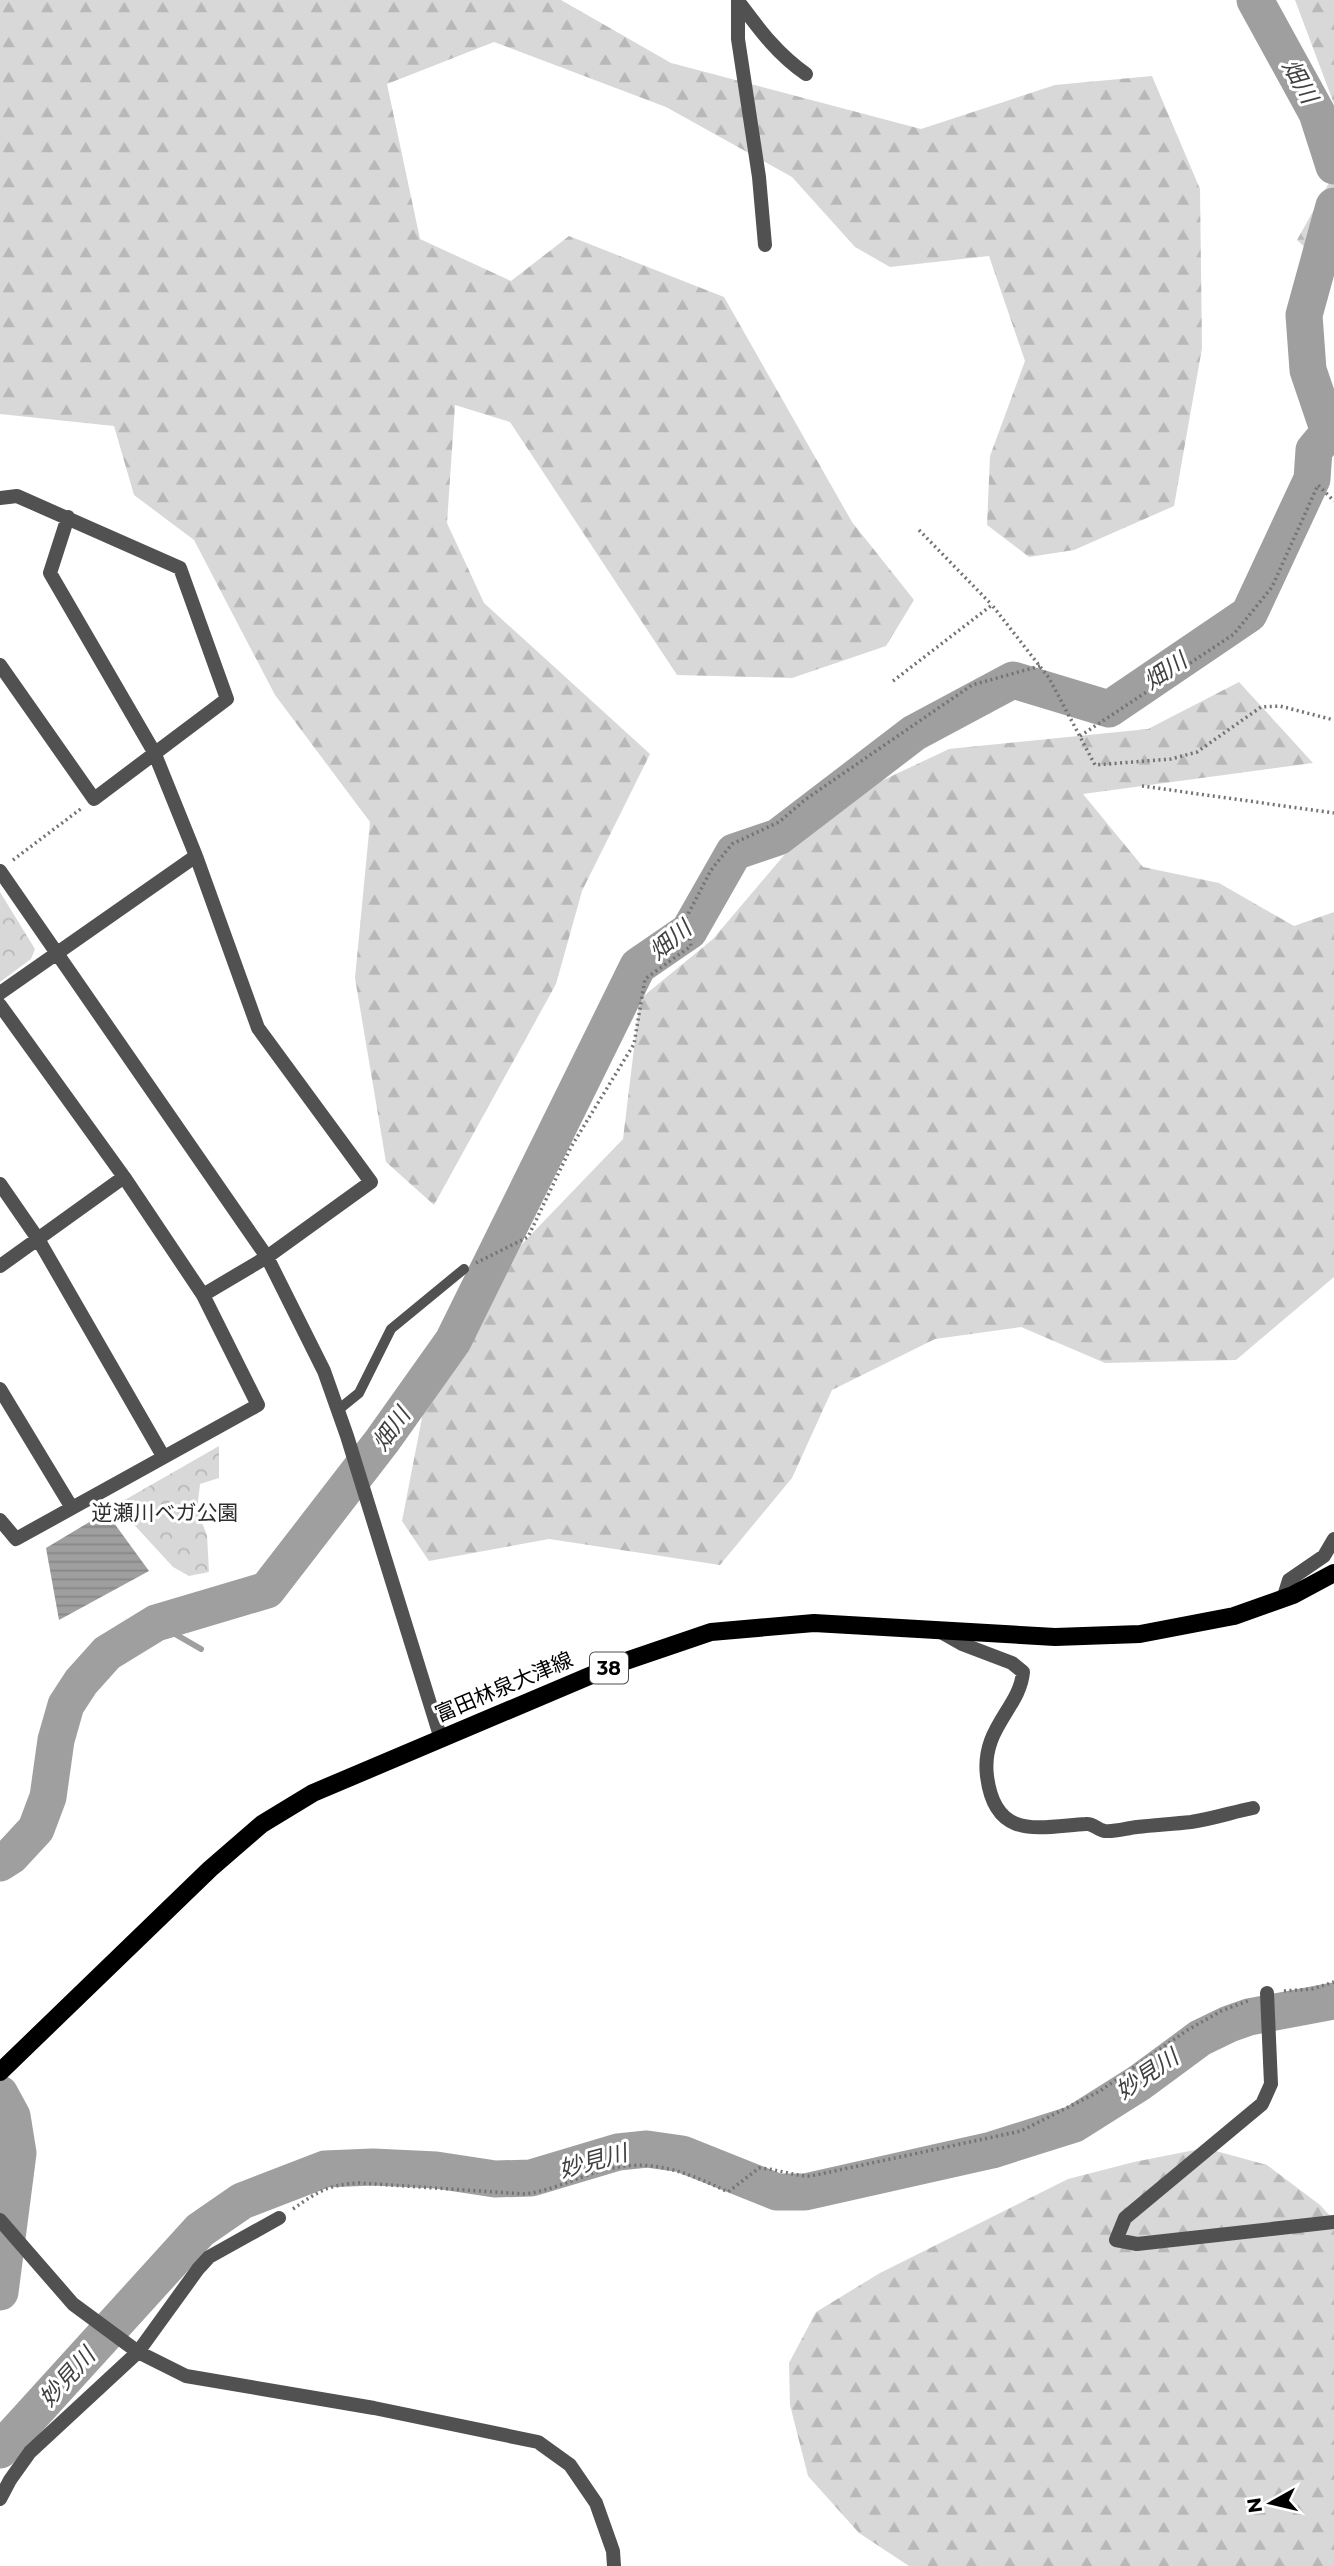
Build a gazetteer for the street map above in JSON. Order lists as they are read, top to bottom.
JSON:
{
  "streets": {
    "main road": ["38", "富田林泉大津線"]
  },
  "water": ["畑川", "妙見川"],
  "parks": ["逆瀬川ベガ公園"],
  "north": "left"
}
